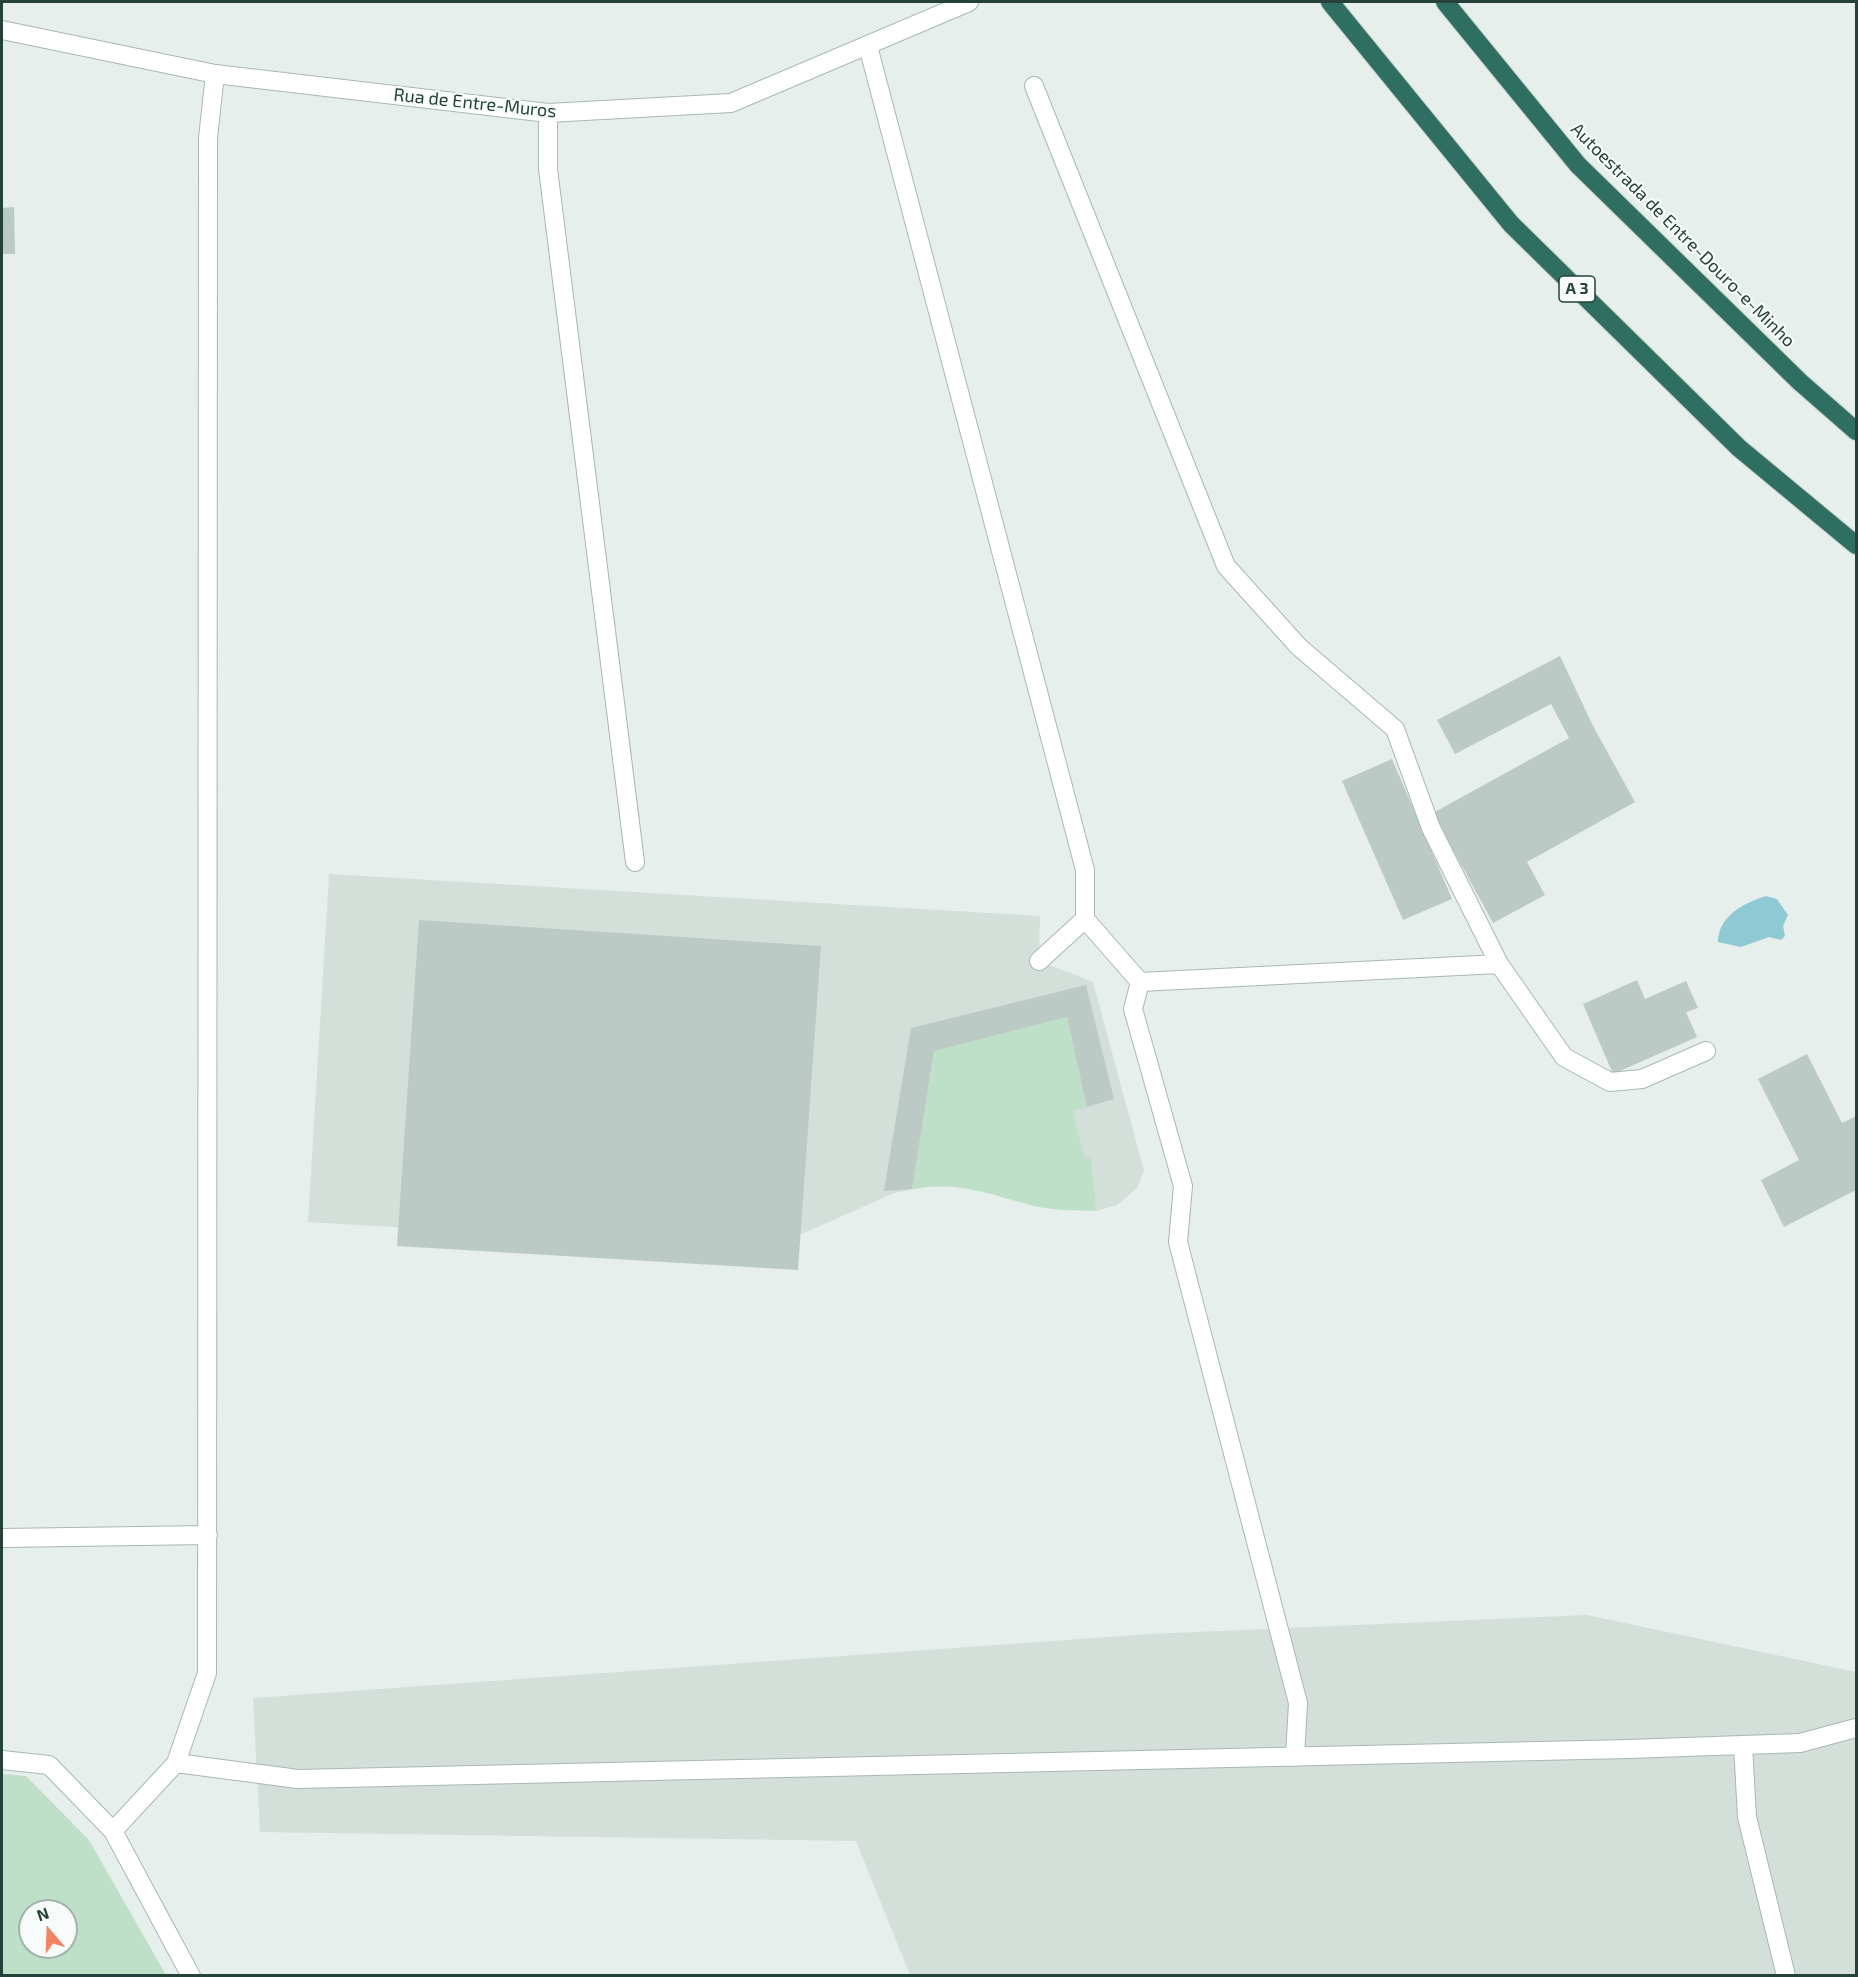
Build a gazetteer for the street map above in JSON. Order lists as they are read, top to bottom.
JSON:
{
  "streets": {
    "highway": ["Autoestrada de Entre-Douro-e-Minho", "A 3"],
    "street": ["Rua de Entre-Muros"]
  },
  "north": "top"
}
